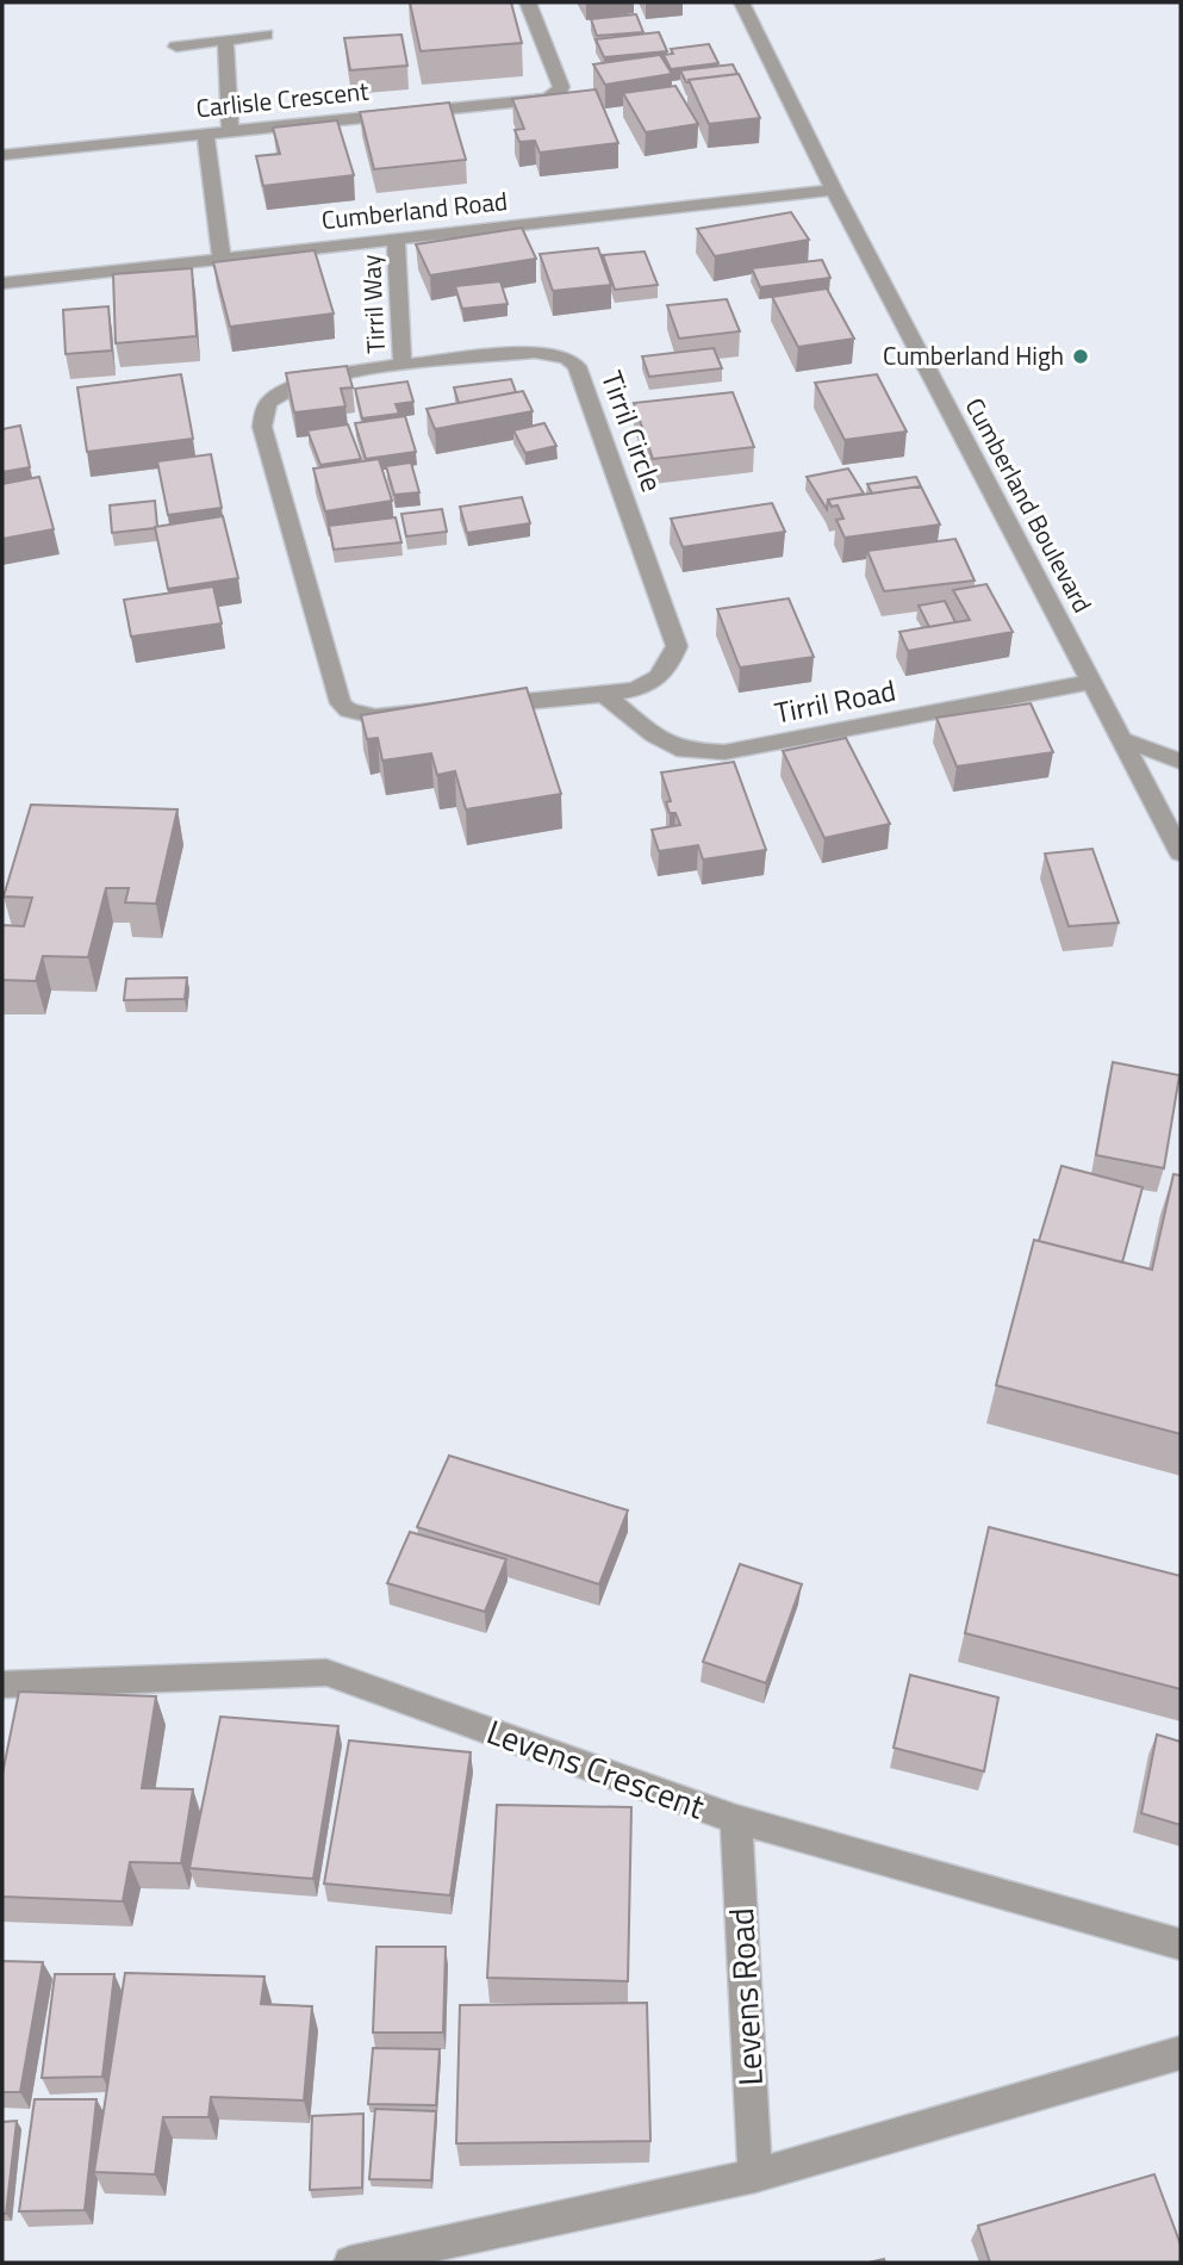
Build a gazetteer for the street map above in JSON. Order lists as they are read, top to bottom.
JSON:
{
  "streets": {
    "street": [
      "Carlisle Crescent",
      "Cumberland Road",
      "Tirril Way",
      "Tirril Circle",
      "Cumberland Boulevard",
      "Tirril Road",
      "Levens Crescent",
      "Levens Road"
    ]
  },
  "crossings": [
    ["Cumberland Road", "Tirril Way"],
    ["Cumberland Road", "Cumberland Boulevard"],
    ["Tirril Way", "Tirril Circle"],
    ["Tirril Circle", "Tirril Road"],
    ["Cumberland Boulevard", "Tirril Road"],
    ["Levens Crescent", "Levens Road"]
  ],
  "places": ["Cumberland High"]
}
